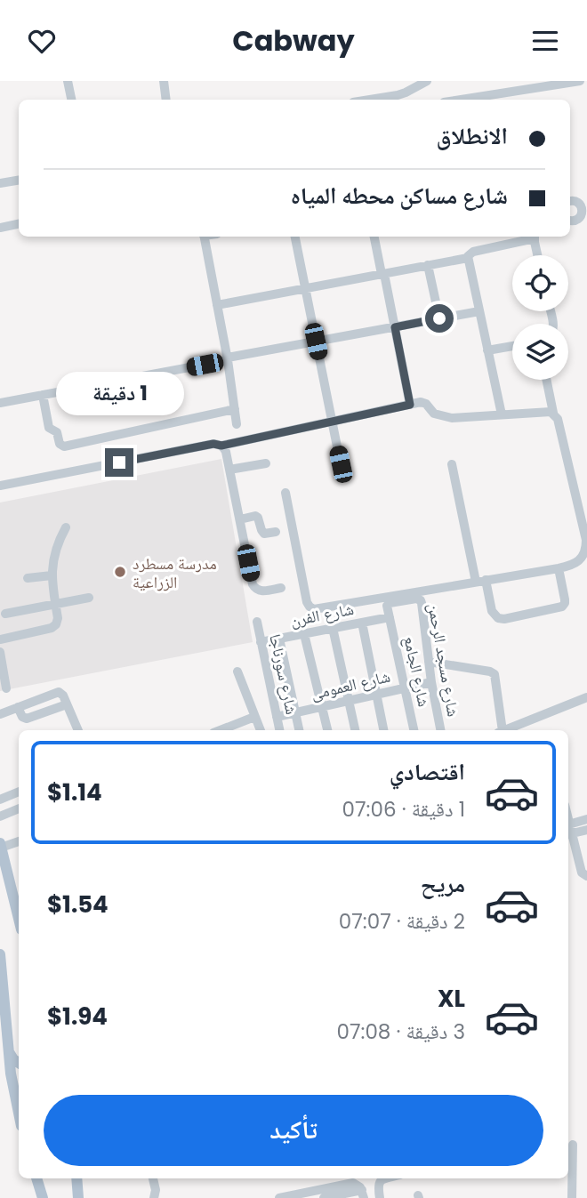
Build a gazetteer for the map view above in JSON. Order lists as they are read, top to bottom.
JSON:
{
  "streets": {
    "street": [
      "شارع الفرن",
      "شارع مسجد الرحمن",
      "شارع الجامع",
      "شارع سورناجا",
      "شارع العمومى"
    ]
  },
  "crossings": [
    ["شارع الفرن", "شارع مسجد الرحمن"],
    ["شارع الفرن", "شارع الجامع"],
    ["شارع الفرن", "شارع سورناجا"],
    ["شارع مسجد الرحمن", "شارع الجامع"],
    ["شارع مسجد الرحمن", "شارع العمومى"],
    ["شارع الجامع", "شارع العمومى"],
    ["شارع سورناجا", "شارع العمومى"]
  ],
  "places": ["مدرسة مسطرد الزراعية"],
  "page": {
    "header": "Cabway",
    "banner": ["الانطلاق", "شارع مساكن محطه المياه"],
    "bubble": "1 دقيقة",
    "list": [
      {
        "name": "اقتصادي",
        "note": "1 دقيقة · 07:06",
        "value": "$1.14"
      },
      {
        "name": "مريح",
        "note": "2 دقيقة · 07:07",
        "value": "$1.54"
      },
      {
        "name": "XL",
        "note": "3 دقيقة · 07:08",
        "value": "$1.94"
      }
    ],
    "buttons": "تأكيد"
  }
}
